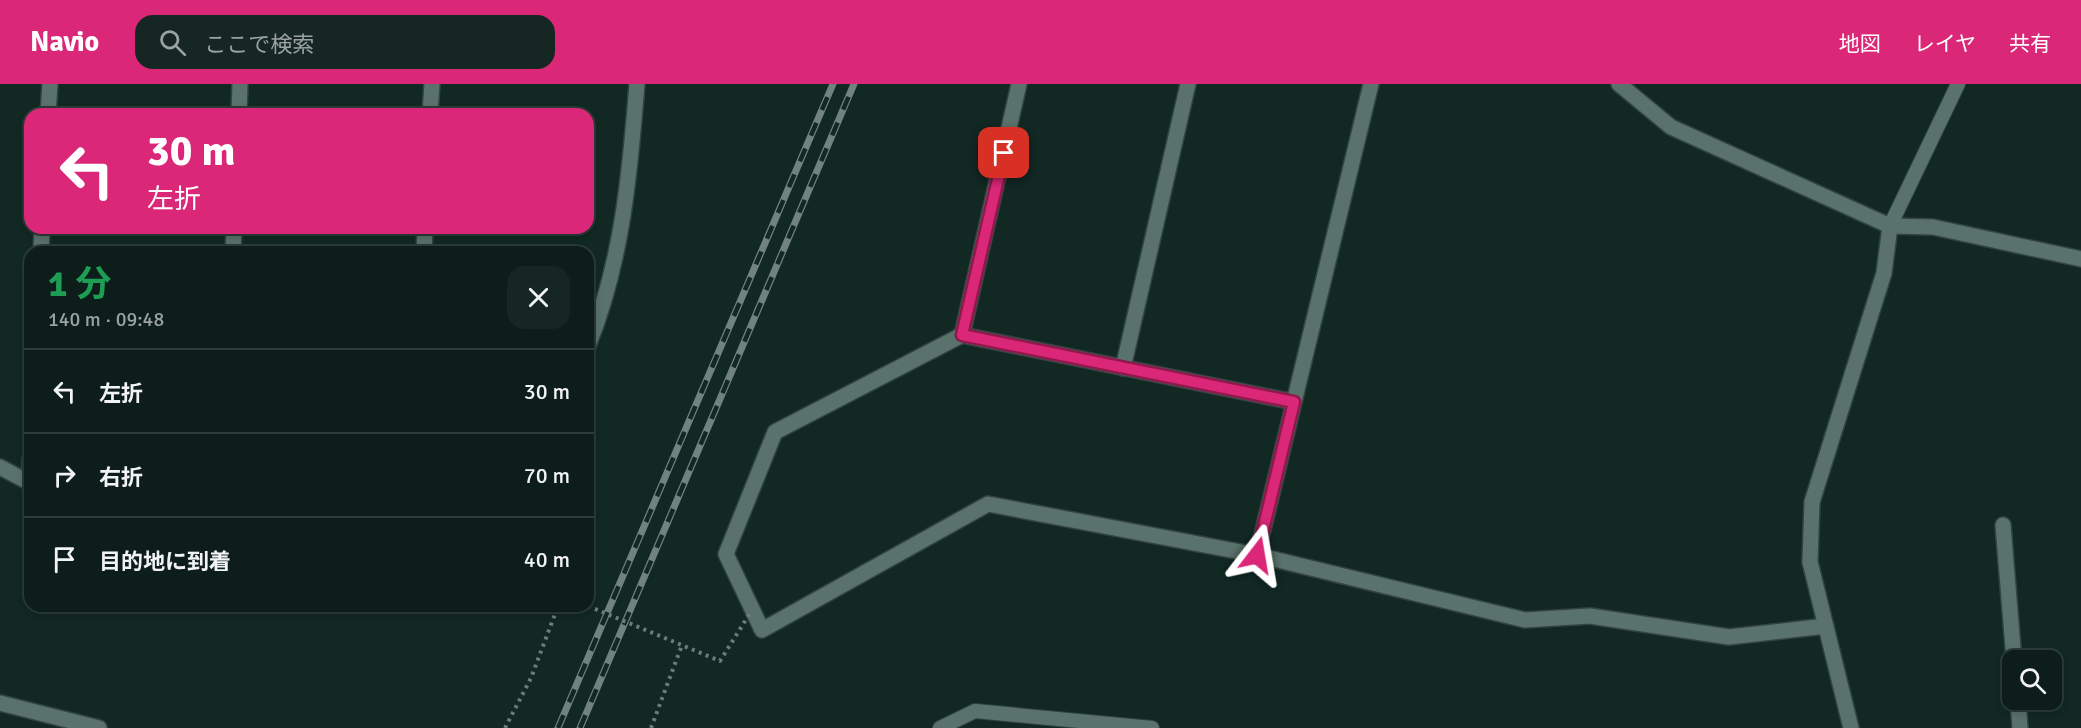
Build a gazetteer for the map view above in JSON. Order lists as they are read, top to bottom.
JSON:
{
  "page": {
    "header": "Navio",
    "search": "ここで検索",
    "nav": ["地図", "レイヤ", "共有"],
    "turn": ["30 m", "左折"],
    "heading": ["1 分", "140 m · 09:48"],
    "list": [
      {
        "name": "左折",
        "value": "30 m"
      },
      {
        "name": "右折",
        "value": "70 m"
      },
      {
        "name": "目的地に到着",
        "value": "40 m"
      }
    ]
  }
}
